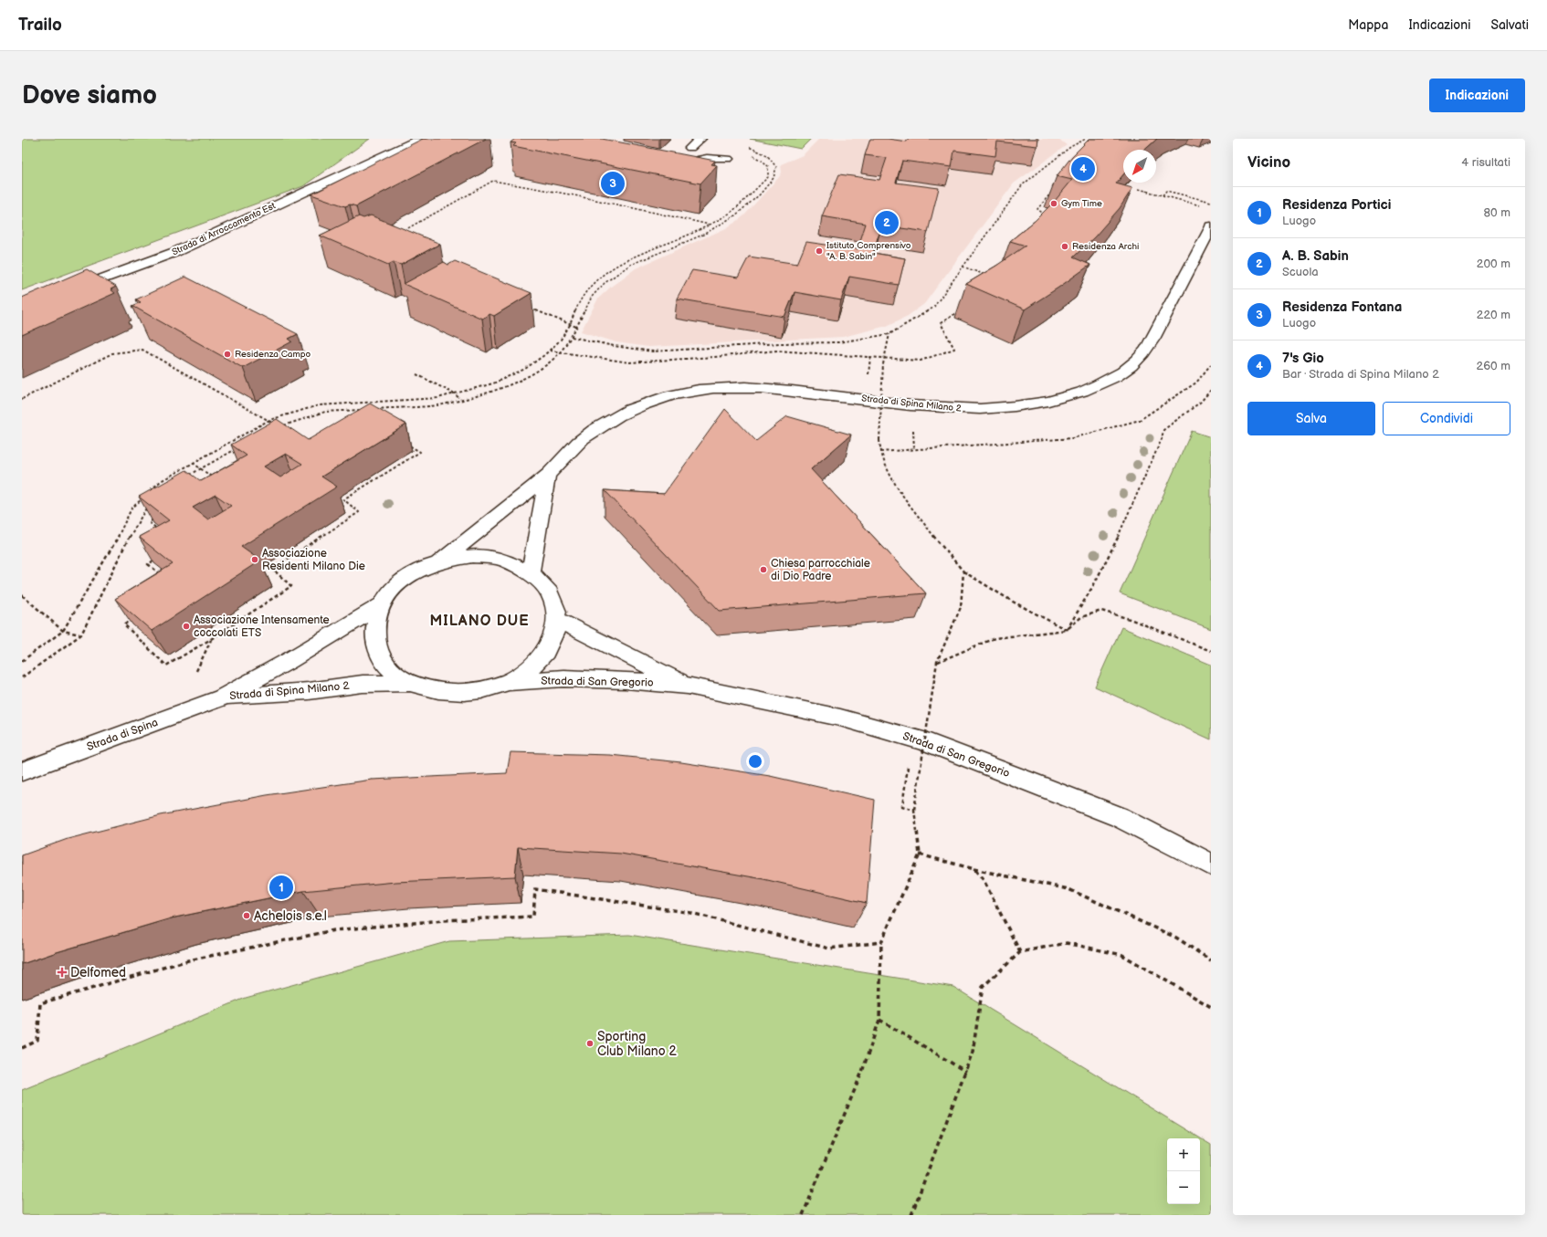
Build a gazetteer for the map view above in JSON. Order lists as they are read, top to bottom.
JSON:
{
  "streets": {
    "street": [
      "Strada di Arroccamento Est",
      "Strada di Spina Milano 2",
      "Strada di San Gregorio",
      "Strada di Spina"
    ]
  },
  "crossings": [
    ["Strada di Spina Milano 2", "Strada di San Gregorio"],
    ["Strada di Spina Milano 2", "Strada di Spina"]
  ],
  "districts": ["MILANO DUE"],
  "places": {
    "other": [
      "Gym Time",
      "Residenza Archi",
      "Istituto Comprensivo \"A. B. Sabin\"",
      "Residenza Campo",
      "Associazione Residenti Milano Die",
      "Chiesa parrocchiale di Dio Padre",
      "Associazione Intensamente coccolati ETS",
      "Achelois s.e.l",
      "Sporting Club Milano 2"
    ],
    "health": ["Delfomed"]
  },
  "north": "bottom left",
  "page": {
    "header": "Trailo",
    "nav": ["Mappa", "Indicazioni", "Salvati"],
    "buttons": [
      "Indicazioni",
      ["Salva", "Condividi"]
    ],
    "title": "Dove siamo",
    "heading": ["Vicino", "4 risultati"],
    "pins": [
      "4",
      "3",
      "2",
      "1"
    ],
    "list": [
      {
        "mark": "1",
        "name": "Residenza Portici",
        "note": "Luogo",
        "value": "80 m"
      },
      {
        "mark": "2",
        "name": "A. B. Sabin",
        "note": "Scuola",
        "value": "200 m"
      },
      {
        "mark": "3",
        "name": "Residenza Fontana",
        "note": "Luogo",
        "value": "220 m"
      },
      {
        "mark": "4",
        "name": "7's Gio",
        "note": "Bar · Strada di Spina Milano 2",
        "value": "260 m"
      }
    ],
    "map_buttons": ["+", "−"]
  }
}
